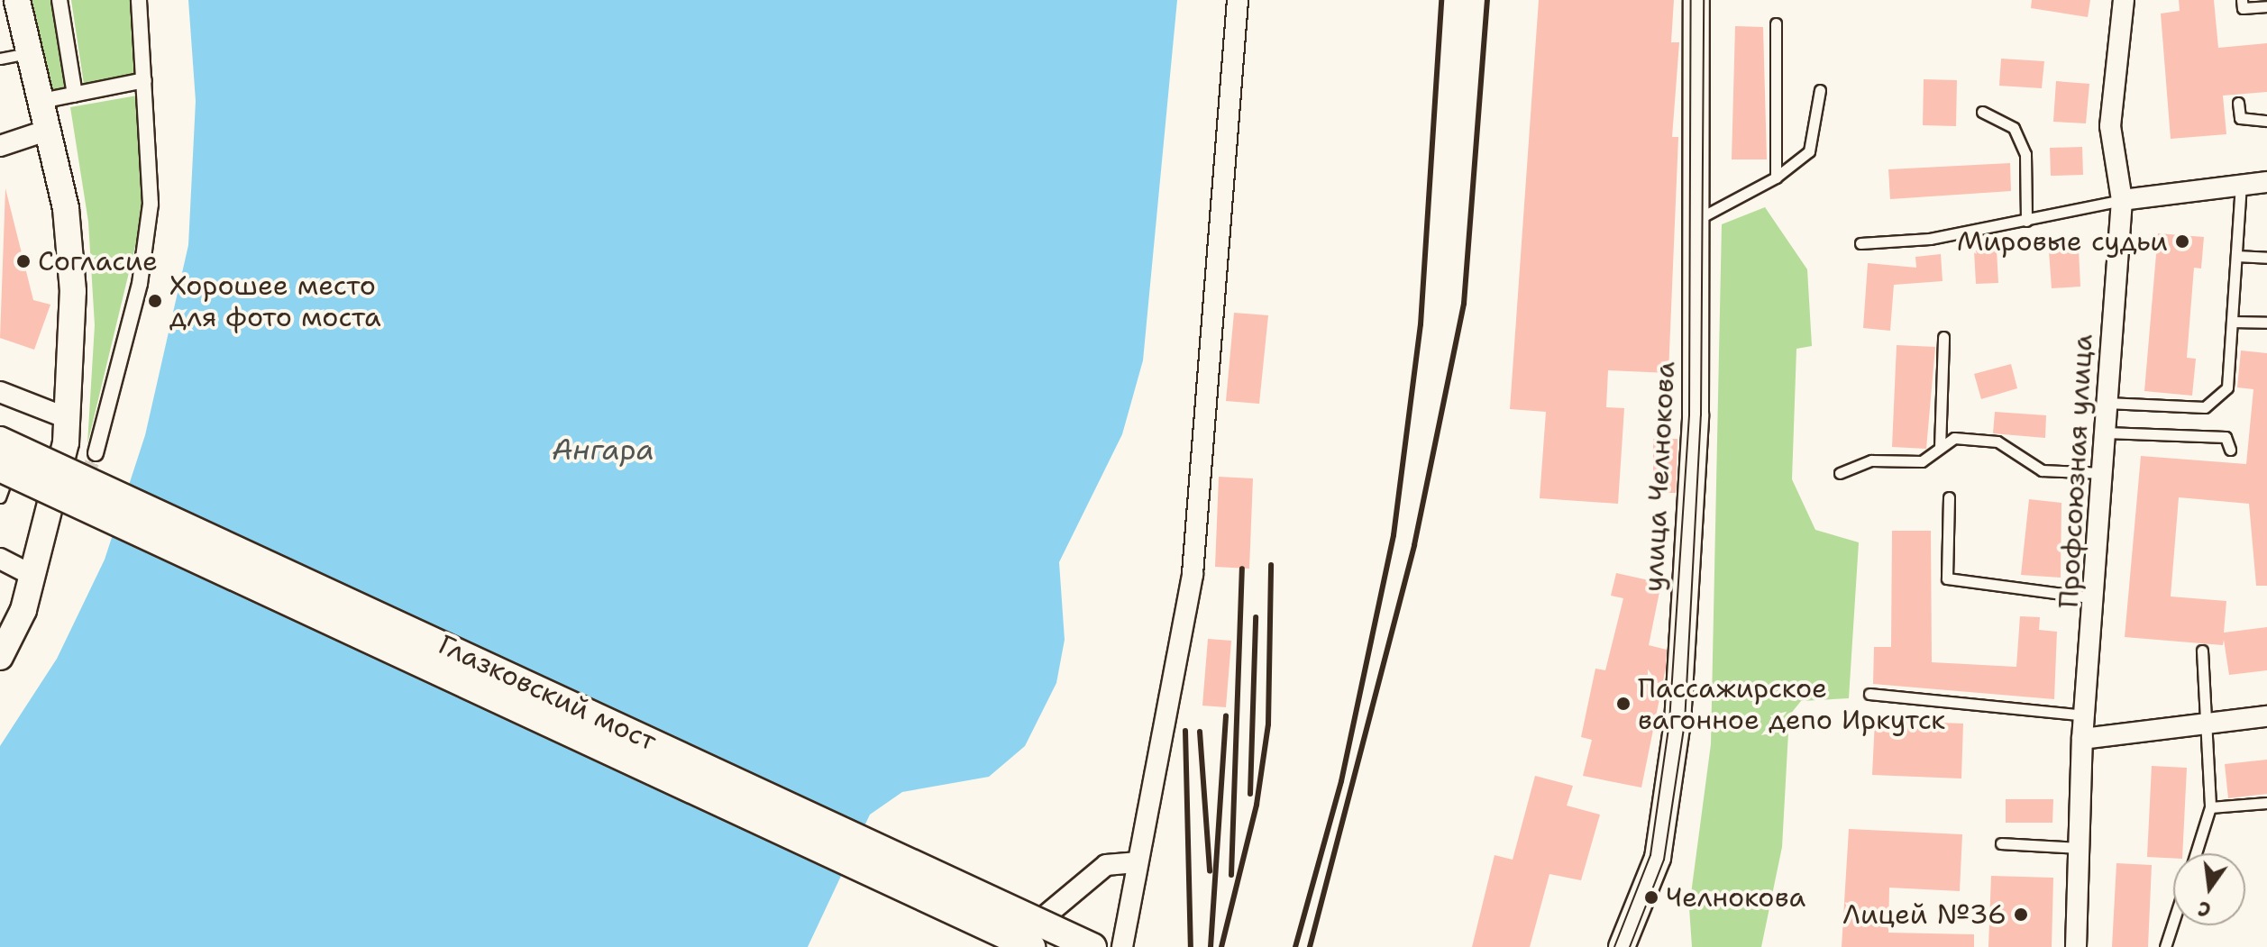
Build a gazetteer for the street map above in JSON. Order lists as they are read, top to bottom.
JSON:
{
  "streets": {
    "main road": ["Глазковский мост"],
    "street": ["Профсоюзная улица", "улица Челнокова"]
  },
  "water": ["Ангара"],
  "places": [
    "Мировые судьи",
    "Согласие",
    "Хорошее место для фото моста",
    "Пассажирское вагонное депо Иркутск",
    "Челнокова",
    "Лицей №36"
  ],
  "north": "bottom"
}
